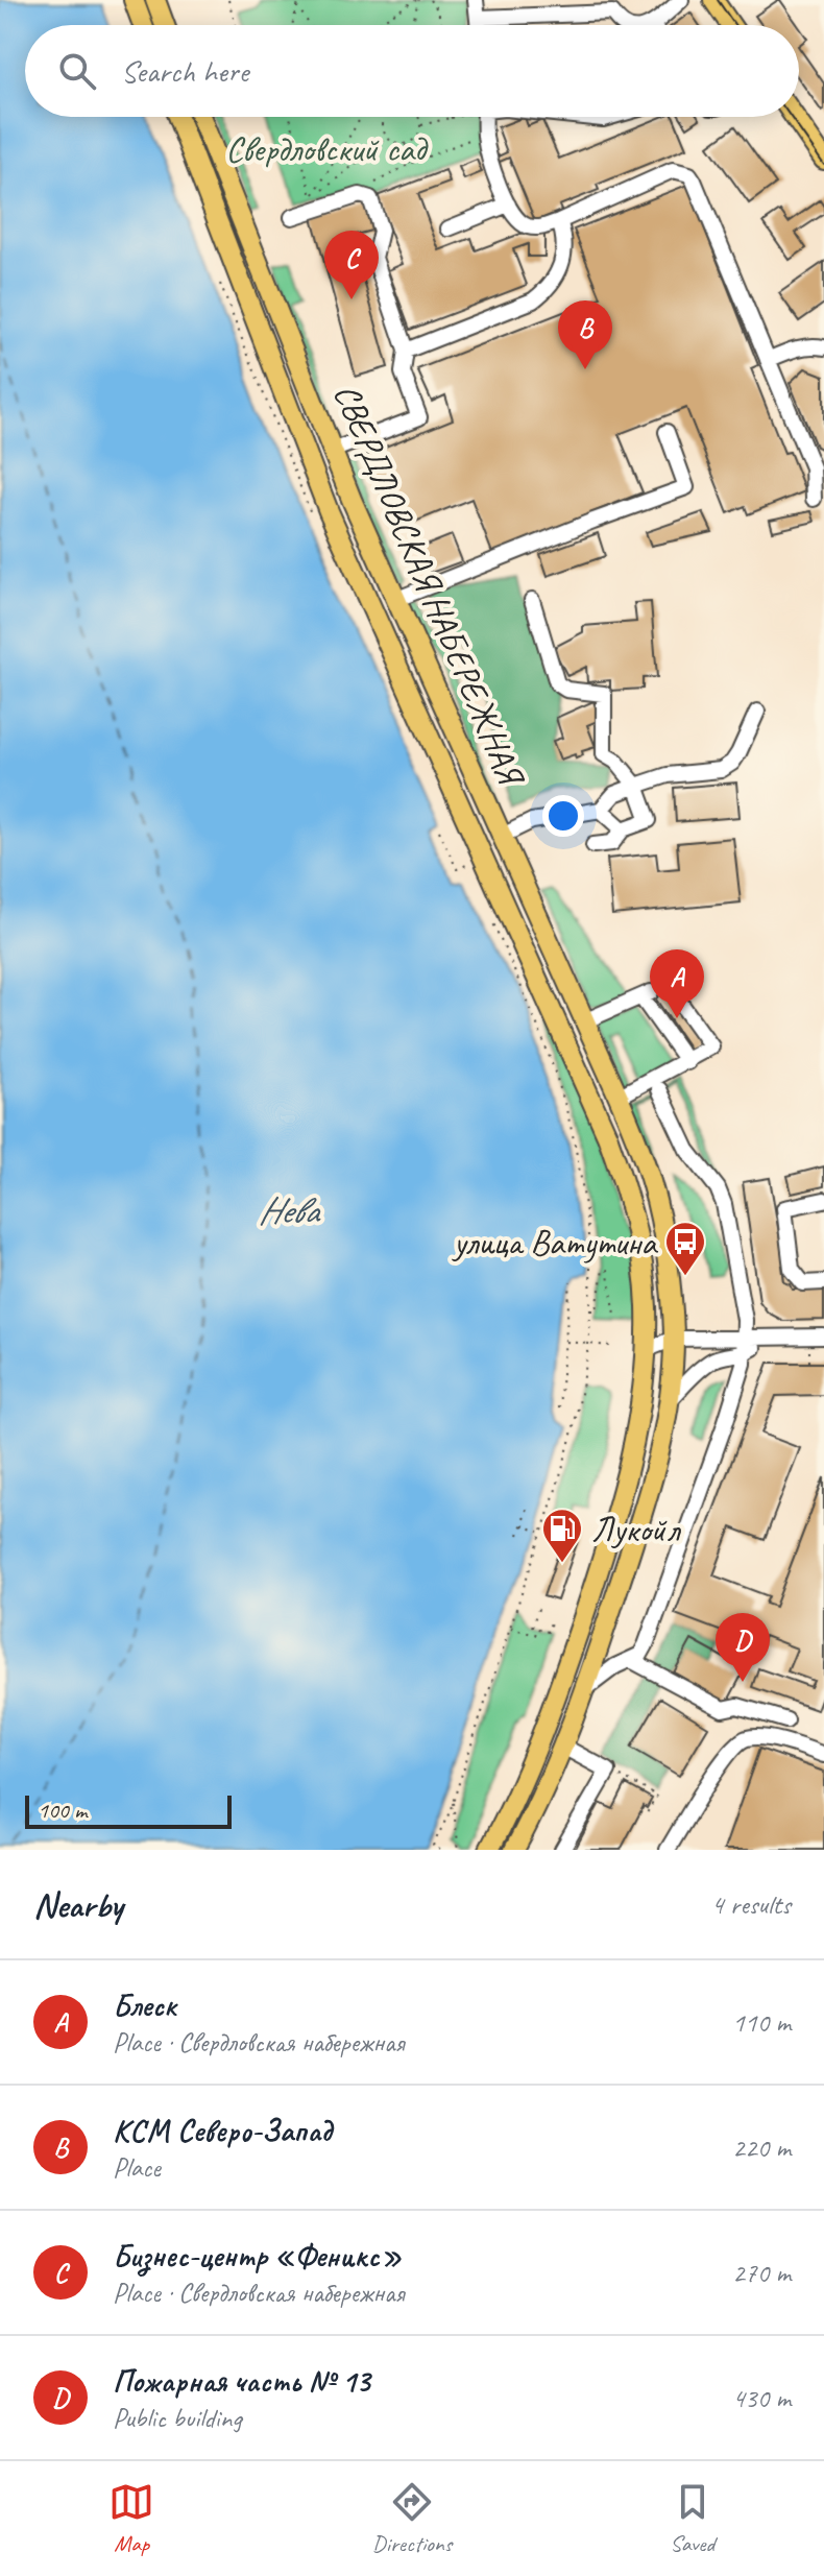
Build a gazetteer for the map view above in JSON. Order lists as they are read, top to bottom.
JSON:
{
  "streets": {
    "main road": ["СВЕРДЛОВСКАЯ НАБЕРЕЖНАЯ"]
  },
  "water": ["Нева"],
  "parks": ["Свердловский сад"],
  "places": {
    "bus stop": ["улица Ватутина"],
    "fuel station": ["Лукойл"]
  },
  "scale_bar": "100 m",
  "page": {
    "search": "Search here",
    "pins": [
      "C",
      "B",
      "A",
      "D"
    ],
    "scale": "100 m",
    "heading": ["Nearby", "4 results"],
    "list": [
      {
        "mark": "A",
        "name": "Блеск",
        "note": "Place · Свердловская набережная",
        "value": "110 m"
      },
      {
        "mark": "B",
        "name": "КСМ Северо-Запад",
        "note": "Place",
        "value": "220 m"
      },
      {
        "mark": "C",
        "name": "Бизнес-центр «Феникс»",
        "note": "Place · Свердловская набережная",
        "value": "270 m"
      },
      {
        "mark": "D",
        "name": "Пожарная часть № 13",
        "note": "Public building",
        "value": "430 m"
      }
    ],
    "nav": ["Map", "Directions", "Saved"]
  }
}
